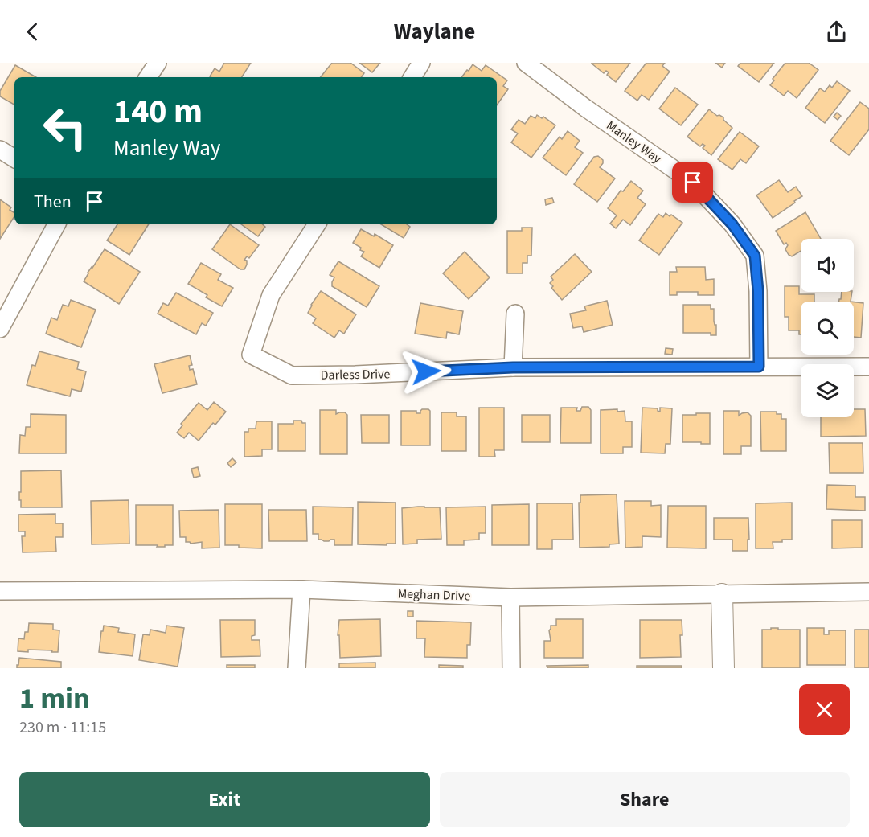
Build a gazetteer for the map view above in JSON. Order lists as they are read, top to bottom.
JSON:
{
  "streets": {
    "street": ["Manley Way", "Darless Drive", "Meghan Drive"]
  },
  "crossings": [
    ["Manley Way", "Darless Drive"]
  ],
  "page": {
    "header": "Waylane",
    "turn": ["140 m", "Manley Way"],
    "then": "Then",
    "heading": ["1 min", "230 m · 11:15"],
    "buttons": ["Exit", "Share"]
  }
}
